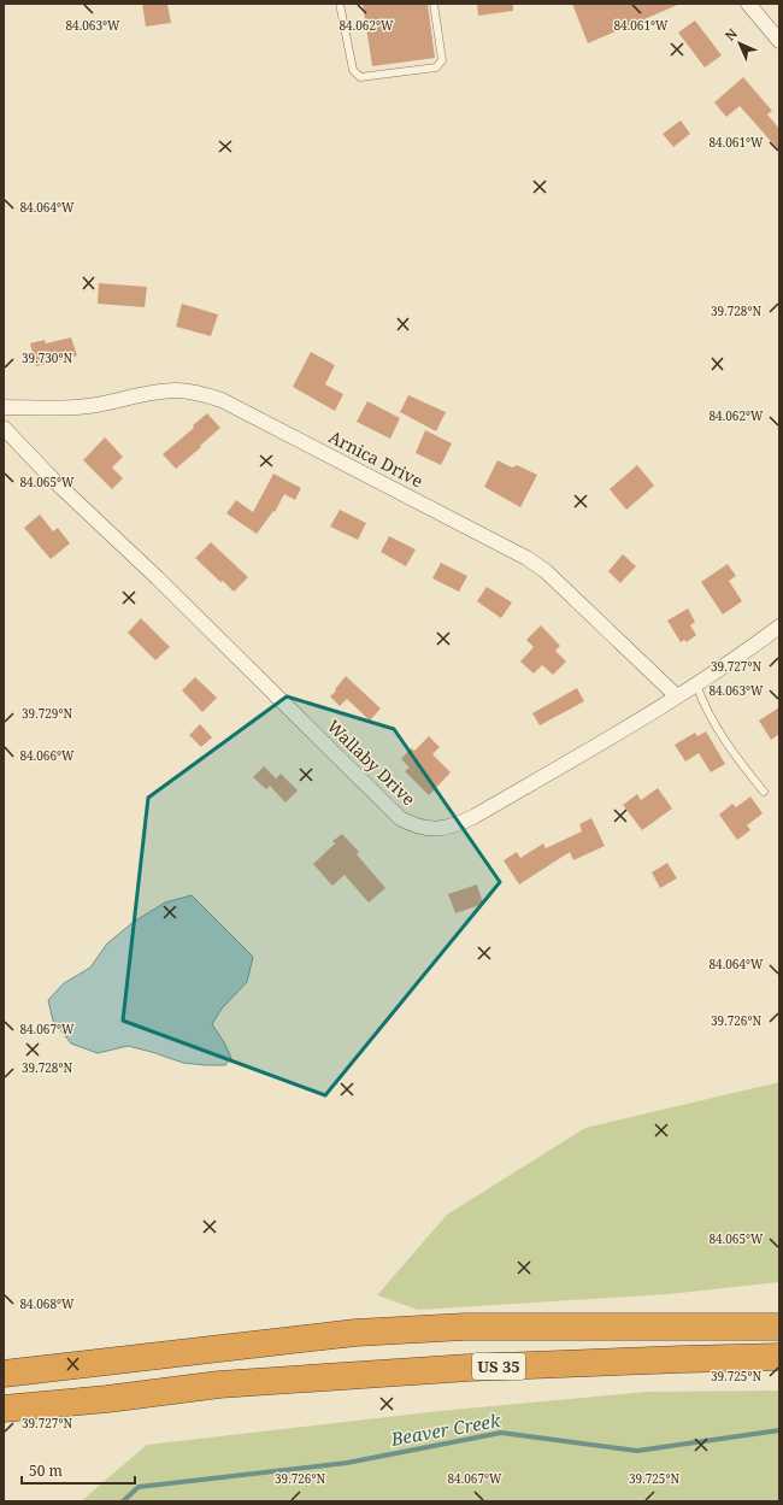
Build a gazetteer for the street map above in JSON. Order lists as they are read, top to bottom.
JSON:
{
  "streets": {
    "highway": ["US 35"],
    "street": ["Arnica Drive", "Wallaby Drive"]
  },
  "crossings": [
    ["Arnica Drive", "Wallaby Drive"]
  ],
  "water": ["Beaver Creek"],
  "scale_bar": "50 m",
  "north": "top left",
  "coordinates": [
    "84.063°W",
    "84.062°W",
    "84.061°W",
    "84.064°W",
    "39.728°N",
    "39.730°N",
    "84.065°W",
    "39.727°N",
    "39.729°N",
    "84.066°W",
    "39.726°N",
    "84.067°W",
    "84.068°W",
    "39.725°N"
  ]
}
